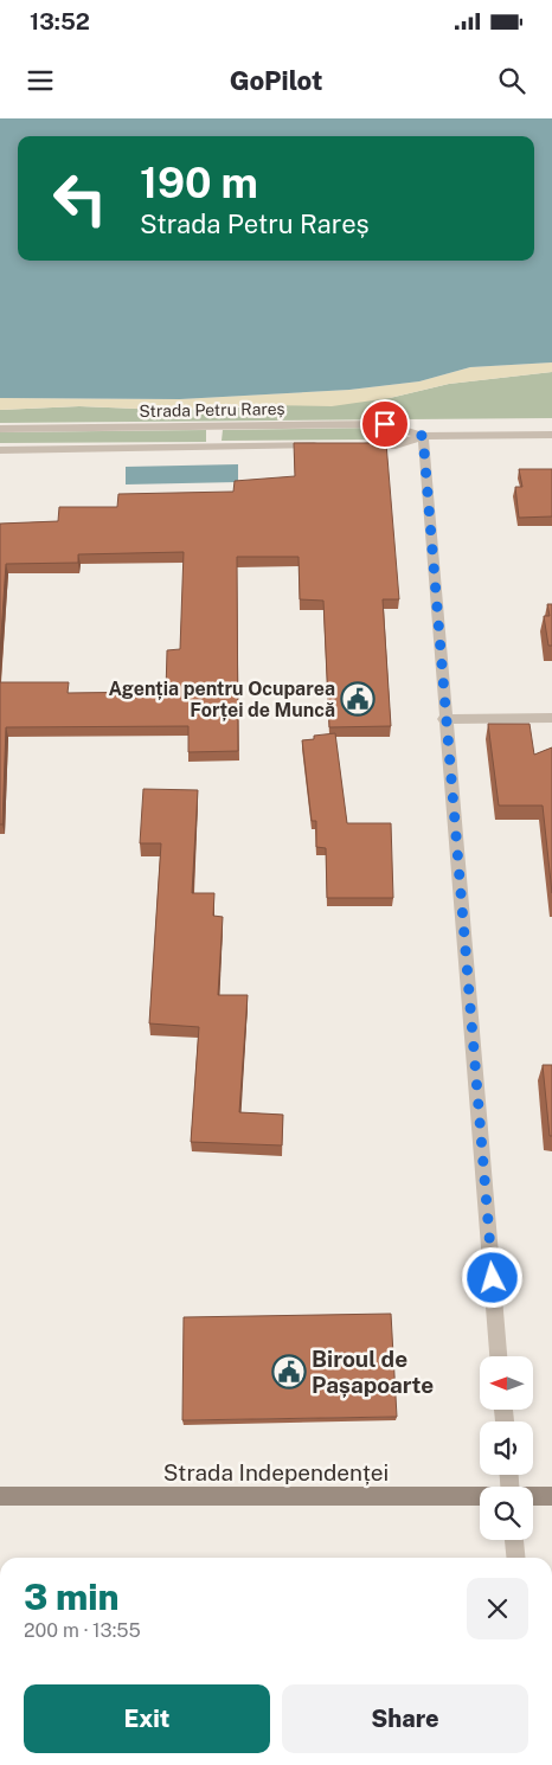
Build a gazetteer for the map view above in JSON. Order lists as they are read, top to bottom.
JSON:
{
  "streets": {
    "main road": ["Strada Independenței"],
    "street": ["Strada Petru Rareș"]
  },
  "places": {
    "public building": ["Agenția pentru Ocuparea Forței de Muncă", "Biroul de Pașapoarte"]
  },
  "north": "left",
  "page": {
    "status": "13:52",
    "header": "GoPilot",
    "turn": ["190 m", "Strada Petru Rareș"],
    "heading": ["3 min", "200 m · 13:55"],
    "buttons": ["Exit", "Share"]
  }
}
